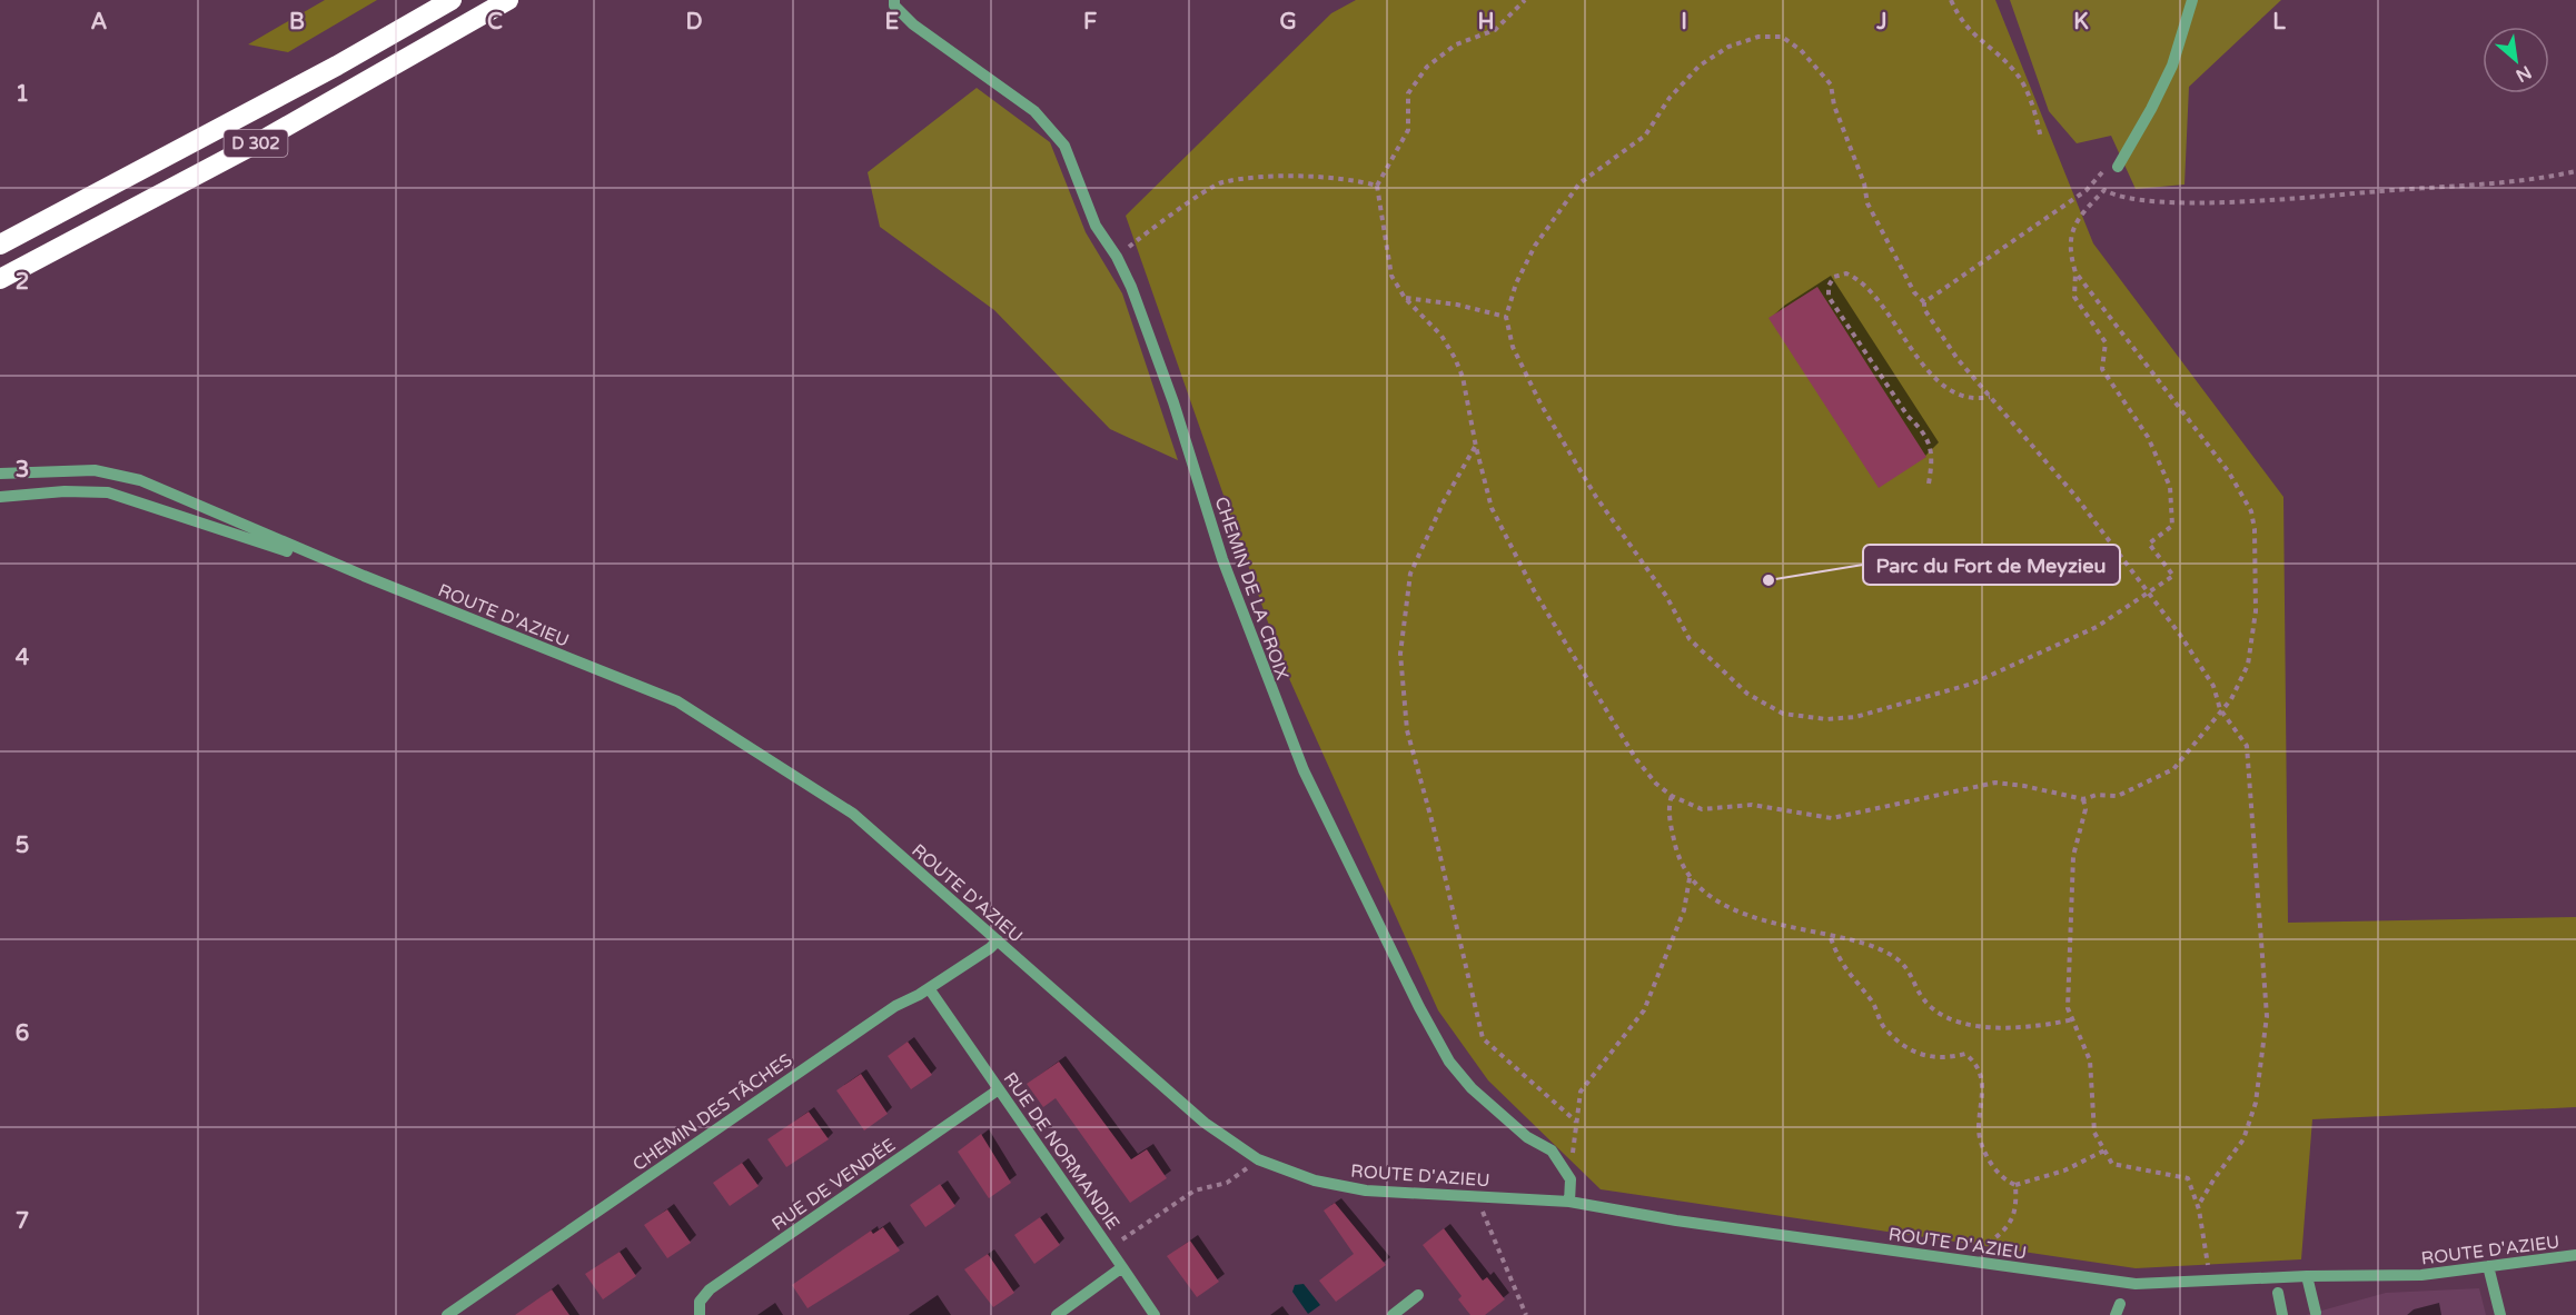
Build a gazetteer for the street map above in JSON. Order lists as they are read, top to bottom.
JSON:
{
  "streets": {
    "highway": ["D 302"],
    "street": [
      "CHEMIN DE LA CROIX",
      "ROUTE D'AZIEU",
      "CHEMIN DES TÂCHES",
      "RUE DE NORMANDIE",
      "RUE DE VENDÉE"
    ]
  },
  "crossings": [
    ["CHEMIN DE LA CROIX", "ROUTE D'AZIEU"],
    ["ROUTE D'AZIEU", "CHEMIN DES TÂCHES"],
    ["CHEMIN DES TÂCHES", "RUE DE NORMANDIE"],
    ["RUE DE NORMANDIE", "RUE DE VENDÉE"]
  ],
  "places": ["Parc du Fort de Meyzieu"],
  "north": "bottom right",
  "grid": {
    "columns": [
      "A",
      "B",
      "C",
      "D",
      "E",
      "F",
      "G",
      "H",
      "I",
      "J",
      "K",
      "L"
    ],
    "rows": [
      "1",
      "2",
      "3",
      "4",
      "5",
      "6",
      "7"
    ]
  }
}
